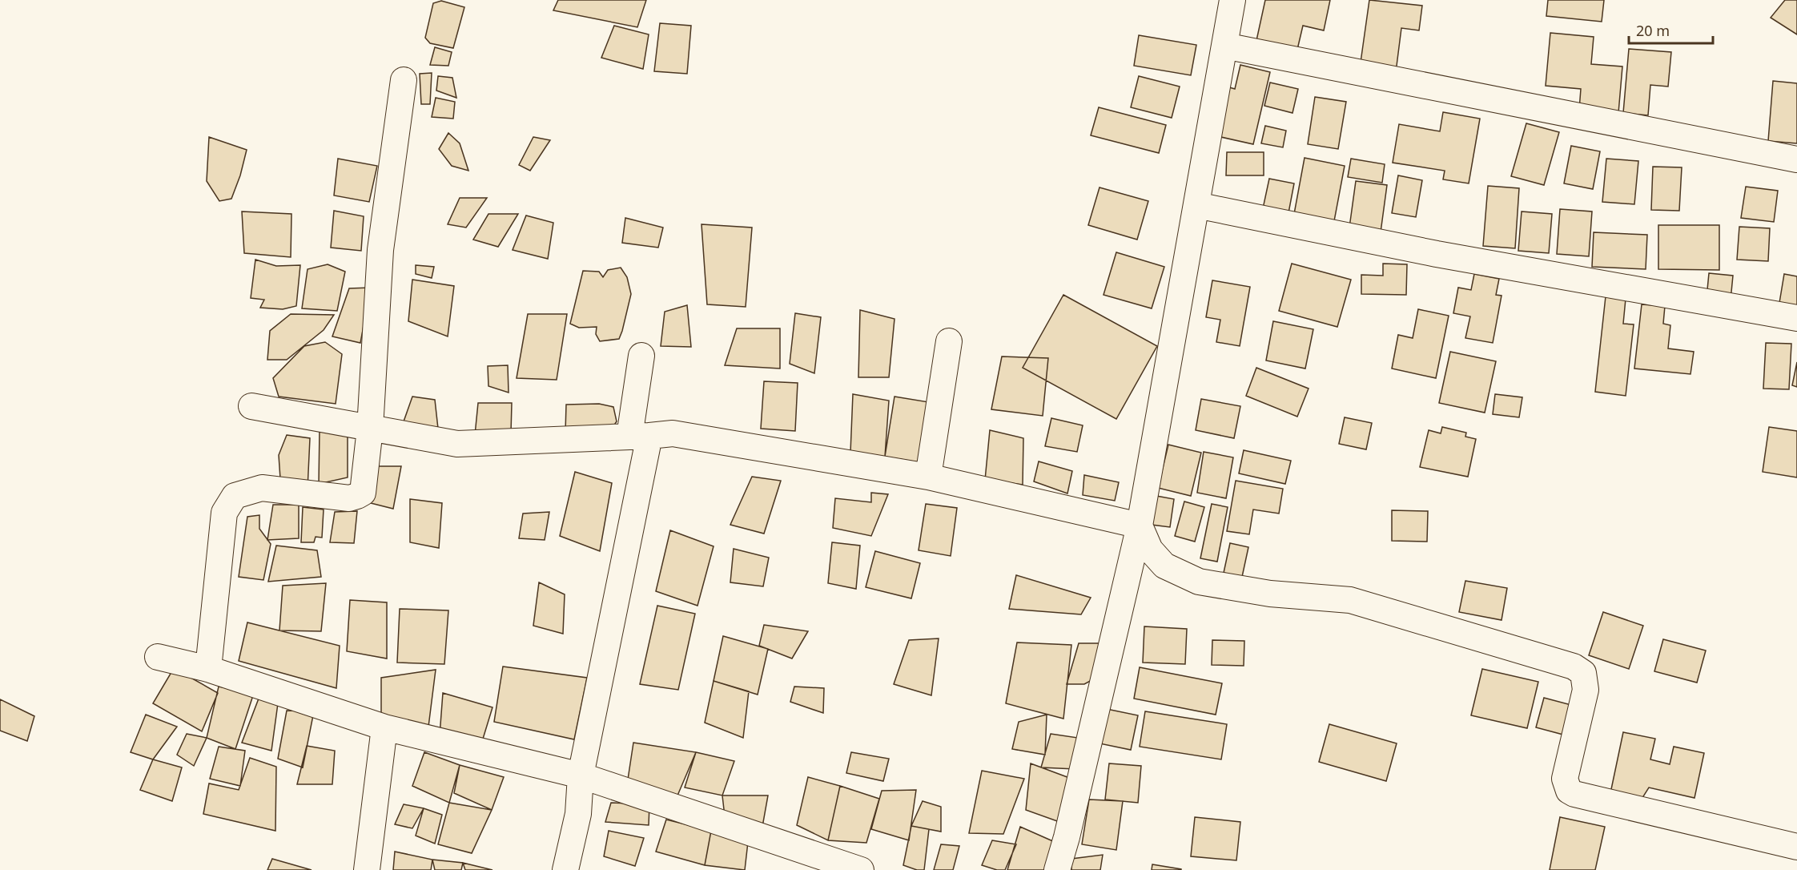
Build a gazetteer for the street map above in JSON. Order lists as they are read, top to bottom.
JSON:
{
  "scale_bar": "20 m"
}
